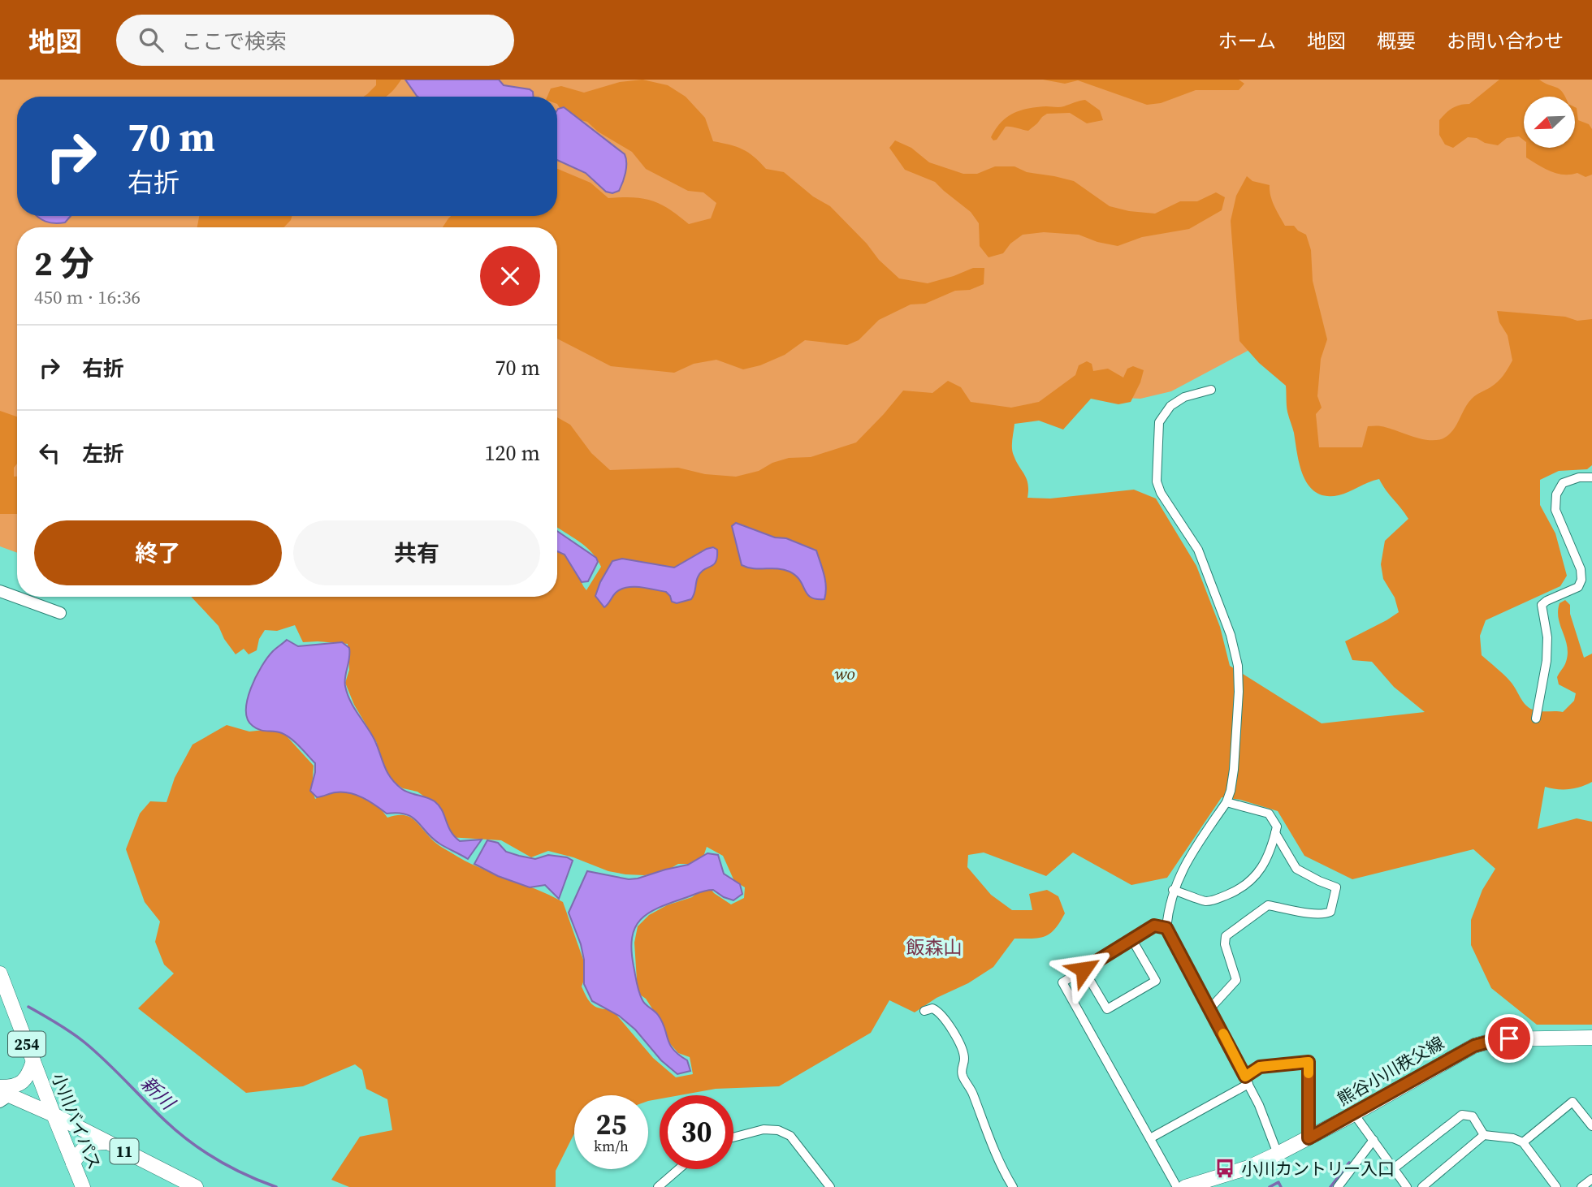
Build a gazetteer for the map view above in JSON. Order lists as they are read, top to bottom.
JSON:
{
  "streets": {
    "main road": [
      "254",
      "熊谷小川秩父線",
      "小川バイパス",
      "11"
    ]
  },
  "crossings": [
    ["小川バイパス", "11"]
  ],
  "districts": ["飯森山"],
  "water": ["新川"],
  "parks": ["wo"],
  "places": {
    "bus stop": ["小川カントリー入口"]
  },
  "north": "bottom left",
  "page": {
    "header": "地図",
    "search": "ここで検索",
    "nav": [
      "ホーム",
      "地図",
      "概要",
      "お問い合わせ"
    ],
    "turn": ["70 m", "右折"],
    "heading": ["2 分", "450 m · 16:36"],
    "list": [
      {
        "name": "右折",
        "value": "70 m"
      },
      {
        "name": "左折",
        "value": "120 m"
      }
    ],
    "buttons": ["終了", "共有"],
    "speed": "25 km/h",
    "limit": "30"
  }
}
